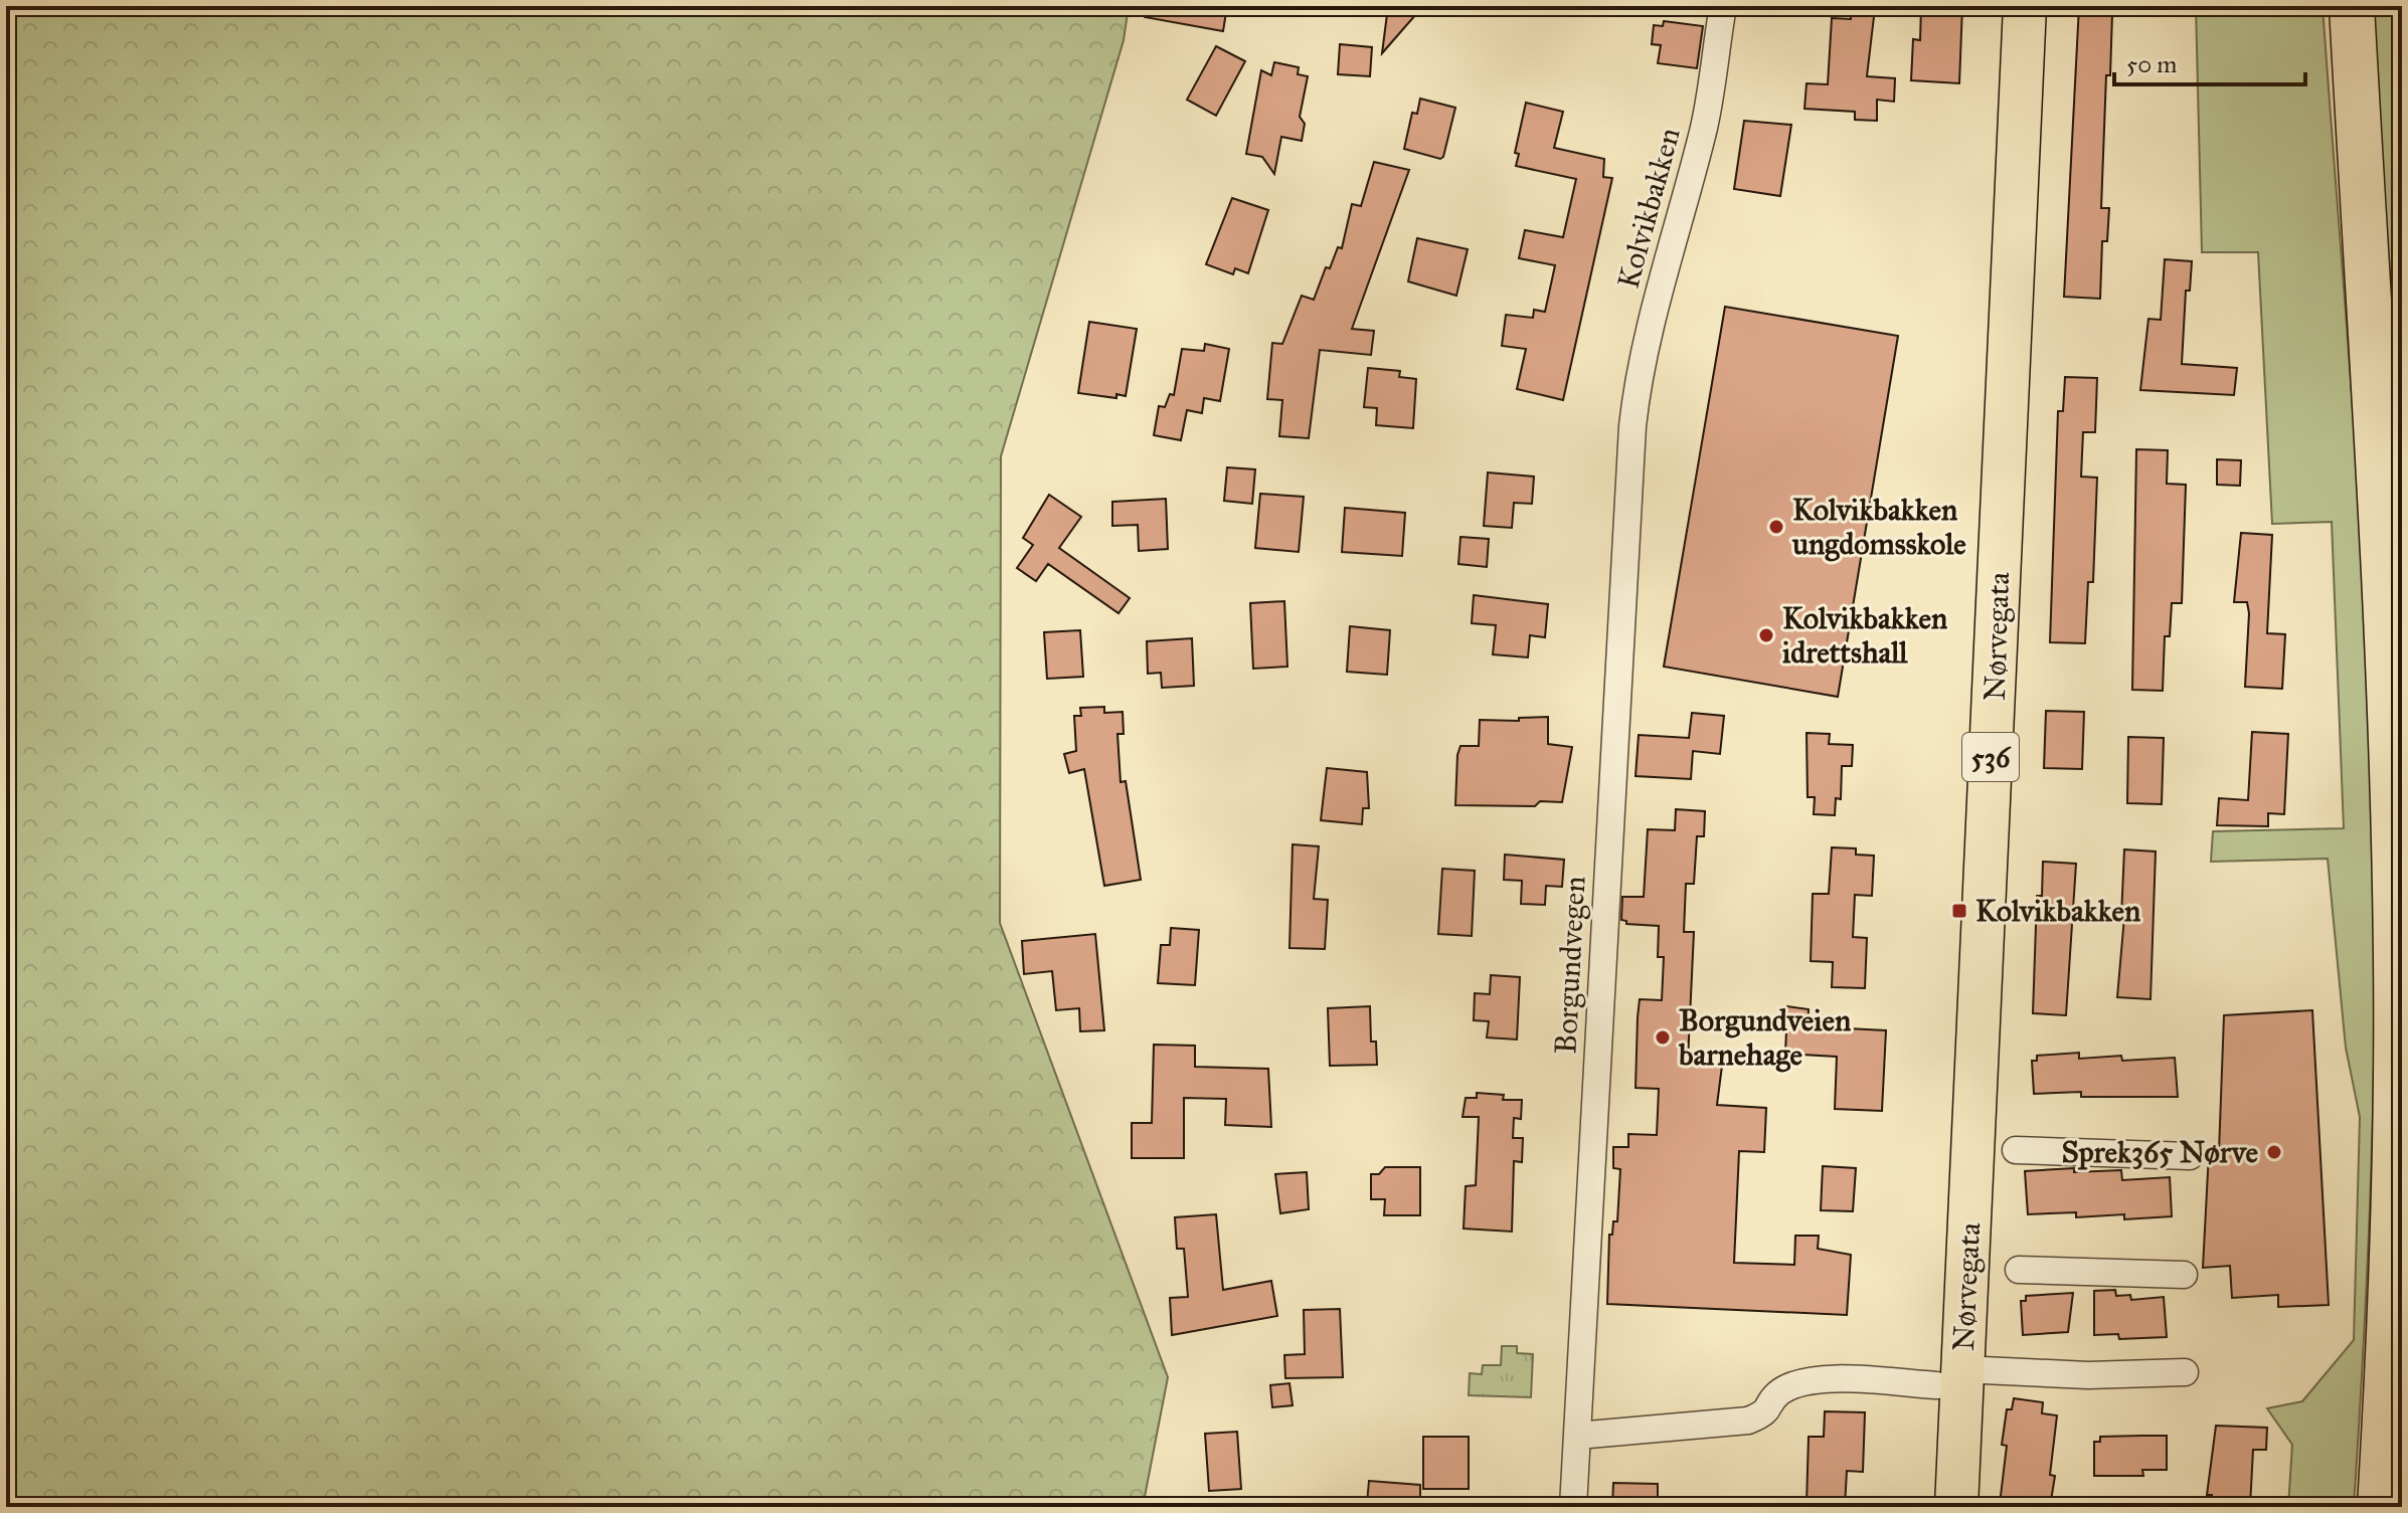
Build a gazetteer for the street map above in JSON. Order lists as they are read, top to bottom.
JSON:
{
  "streets": {
    "main road": ["Nørvegata", "536"],
    "street": ["Kolvikbakken", "Borgundvegen"]
  },
  "crossings": [
    ["Kolvikbakken", "Borgundvegen"]
  ],
  "places": {
    "other": [
      "Kolvikbakken ungdomsskole",
      "Kolvikbakken idrettshall",
      "Borgundveien barnehage",
      "Sprek365 Nørve"
    ],
    "transit": ["Kolvikbakken"]
  },
  "scale_bar": "50 m"
}
